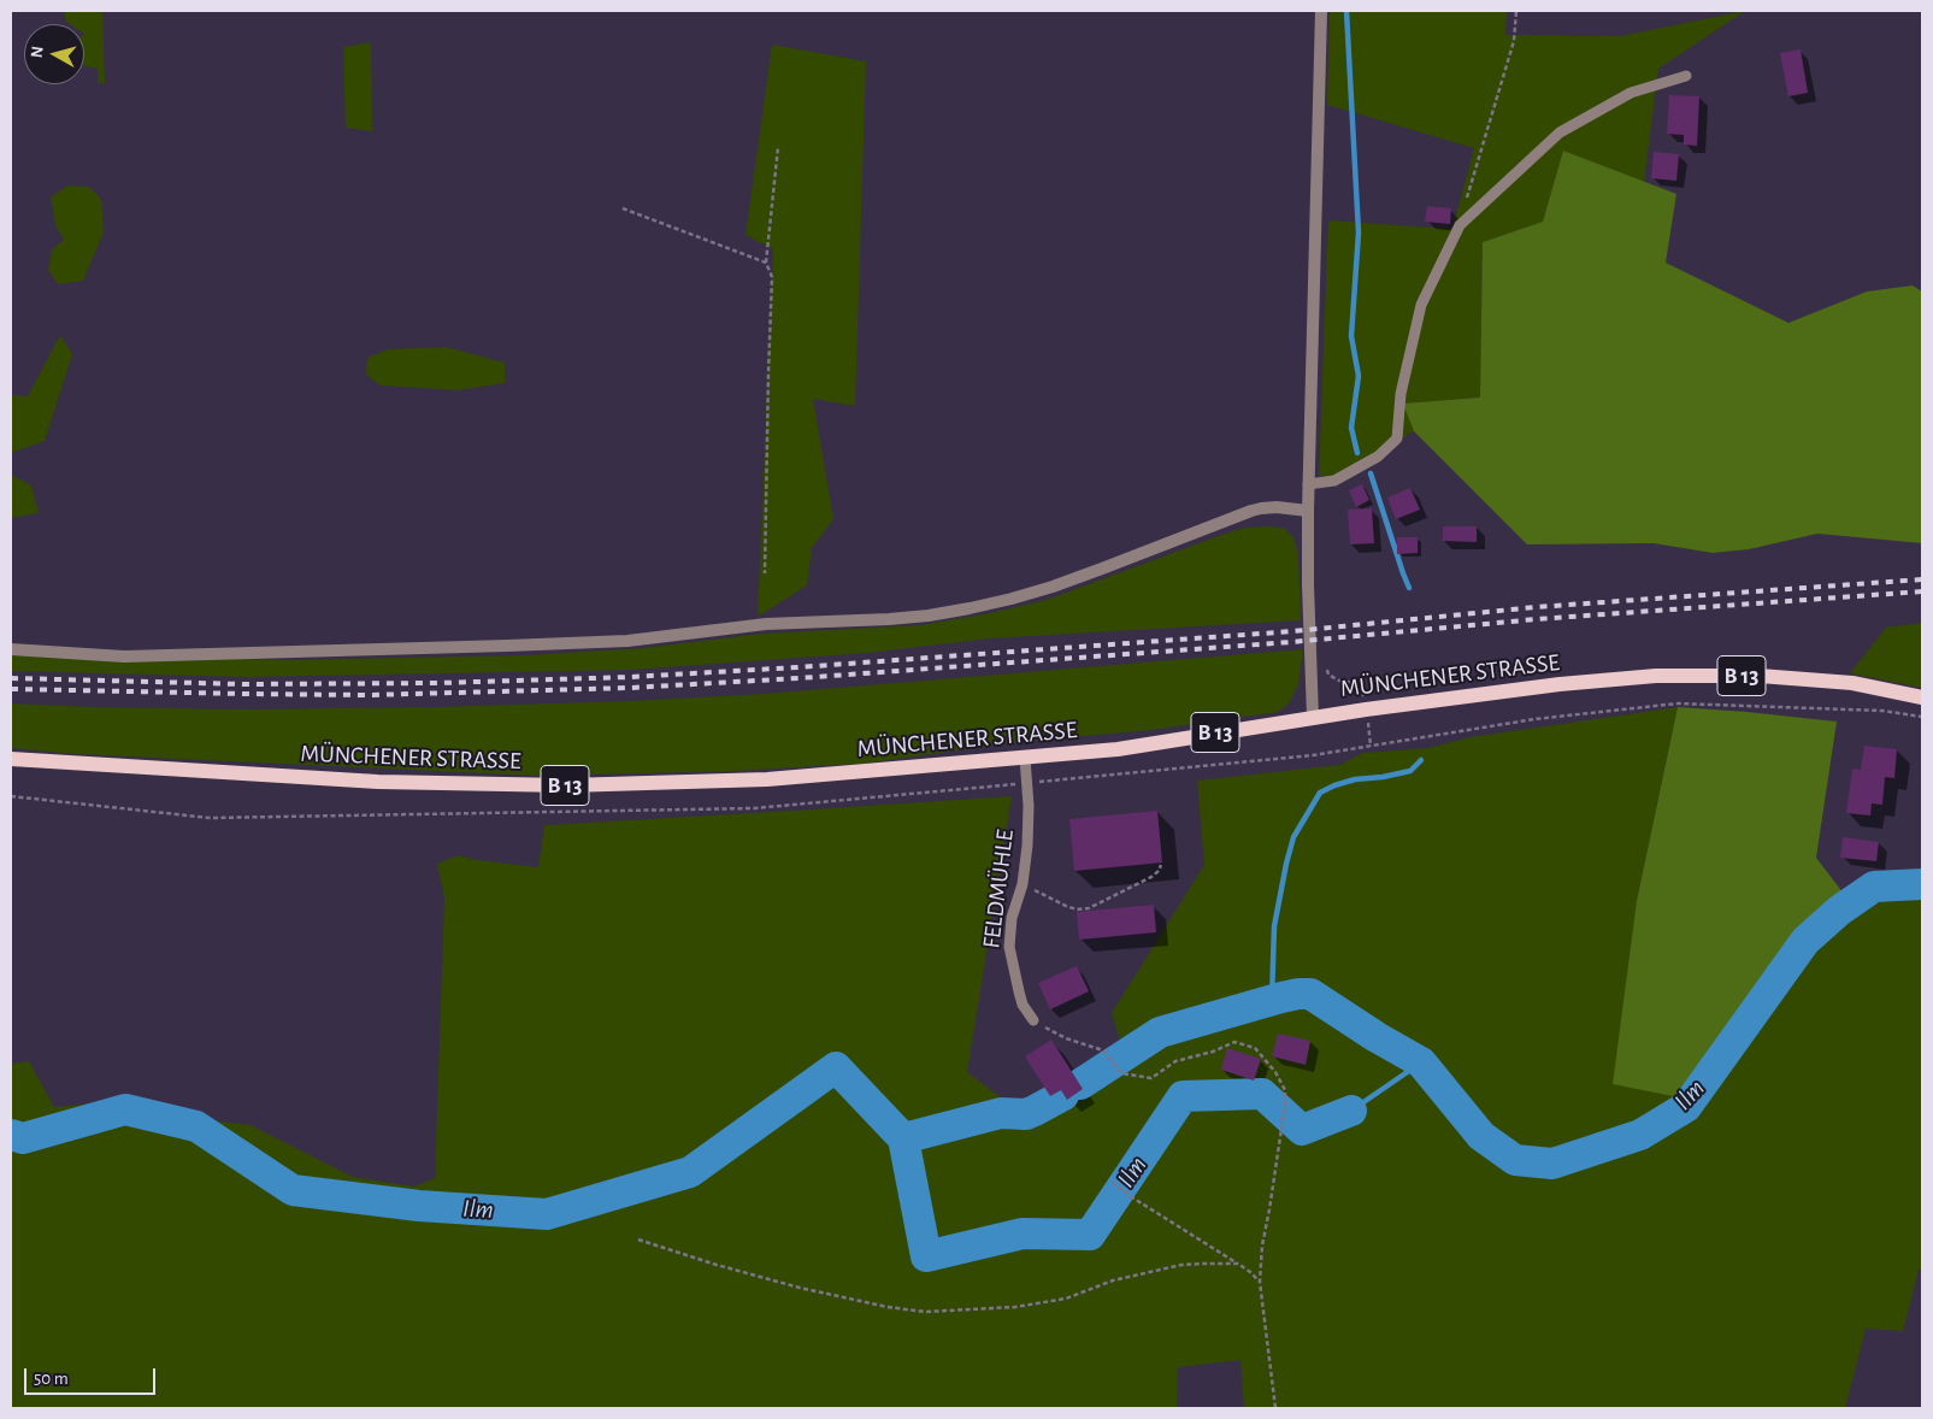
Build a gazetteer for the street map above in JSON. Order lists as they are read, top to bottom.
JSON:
{
  "streets": {
    "main road": ["MÜNCHENER STRASSE", "B 13"],
    "lane": ["FELDMÜHLE"]
  },
  "crossings": [
    ["MÜNCHENER STRASSE", "FELDMÜHLE"]
  ],
  "water": ["Ilm"],
  "scale_bar": "50 m",
  "north": "left"
}
